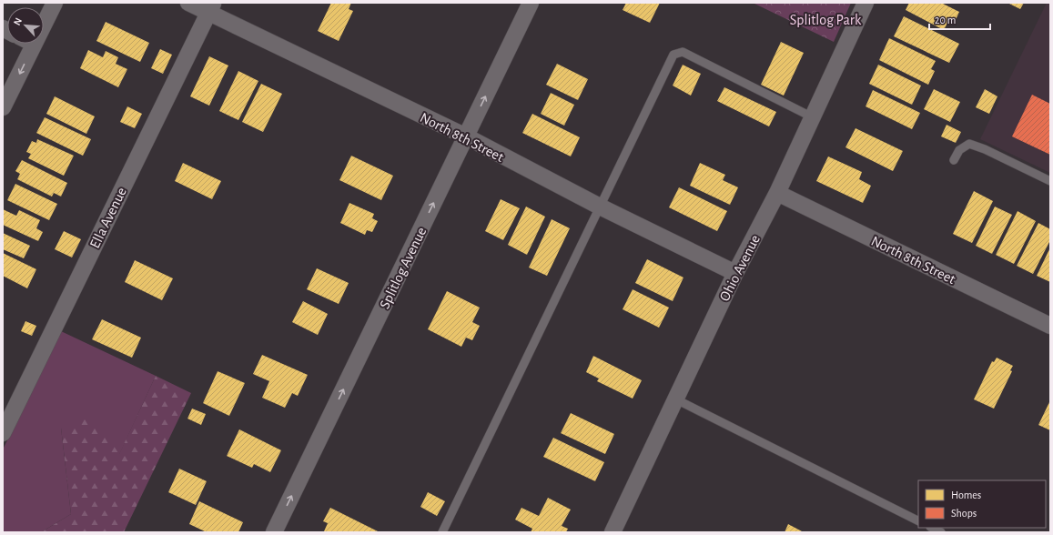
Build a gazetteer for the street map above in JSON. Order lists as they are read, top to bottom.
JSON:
{
  "streets": {
    "street": [
      "North 8th Street",
      "Ella Avenue",
      "Splitlog Avenue",
      "Ohio Avenue"
    ]
  },
  "crossings": [
    ["North 8th Street", "Ella Avenue"],
    ["North 8th Street", "Splitlog Avenue"],
    ["North 8th Street", "Ohio Avenue"]
  ],
  "one_way": ["Splitlog Avenue"],
  "parks": ["Splitlog Park"],
  "legend": ["Homes", "Shops"],
  "scale_bar": "20 m",
  "north": "top left"
}
